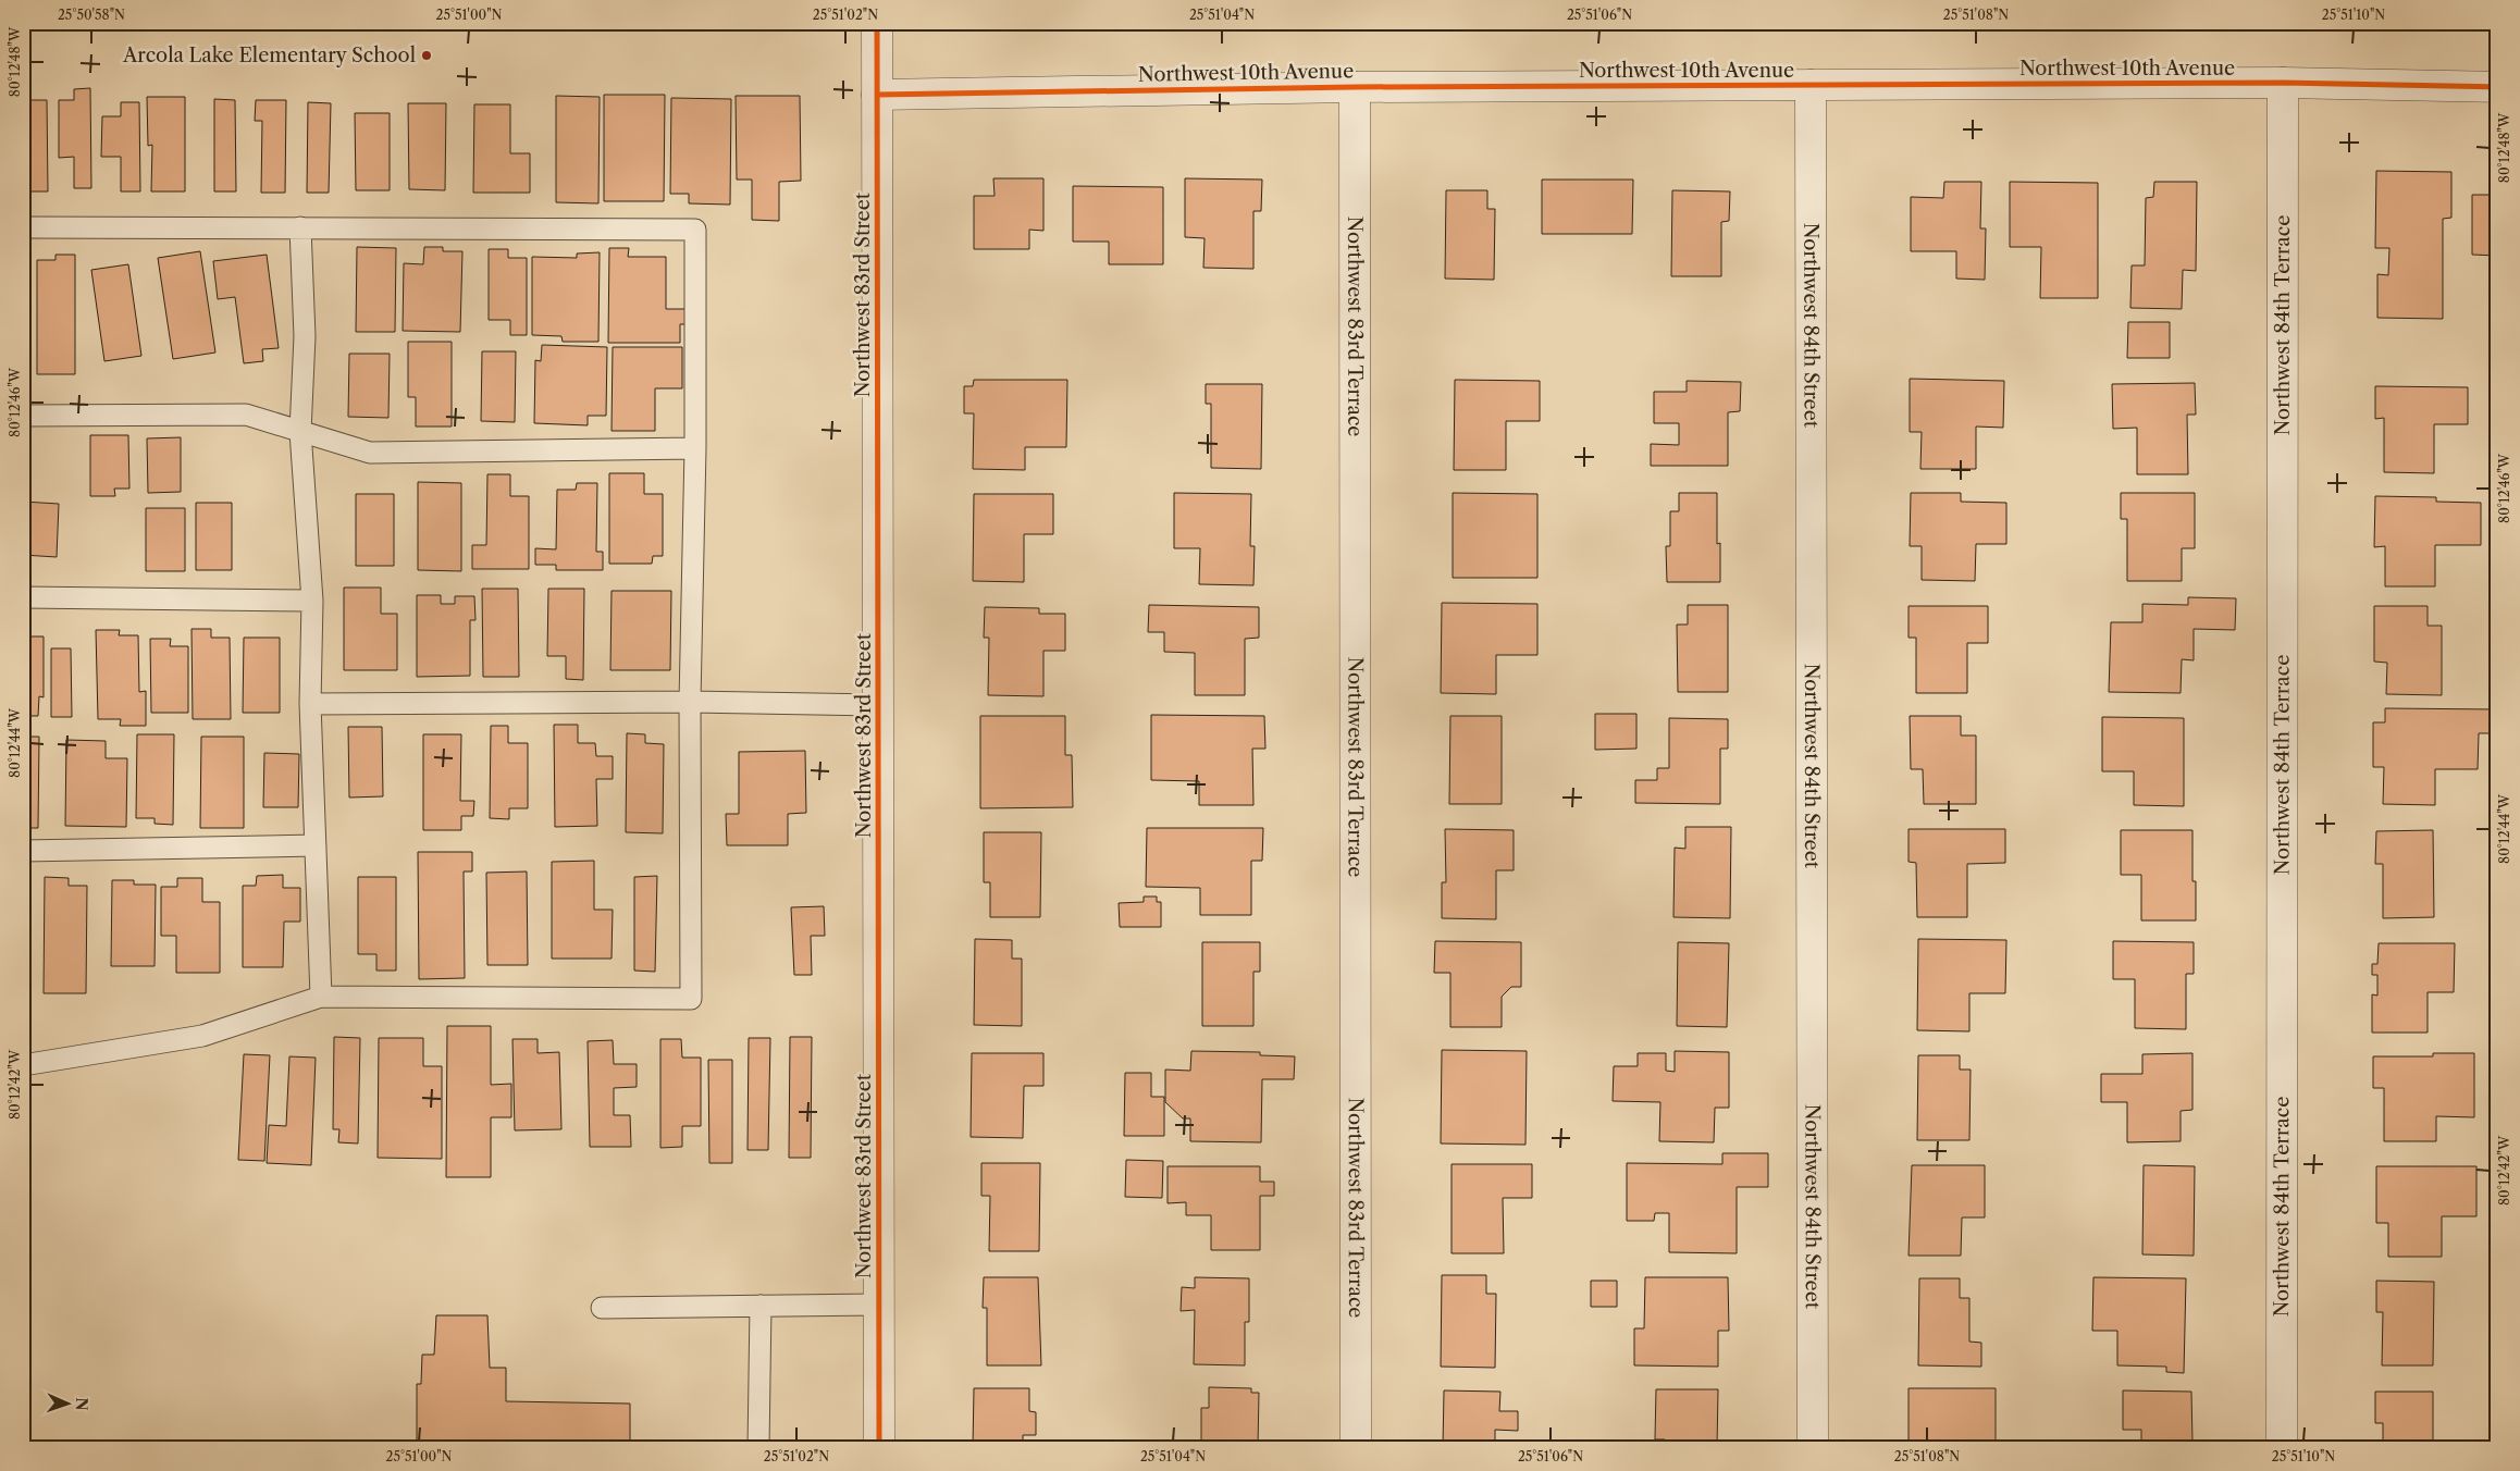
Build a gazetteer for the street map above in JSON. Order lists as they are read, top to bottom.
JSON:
{
  "streets": {
    "street": [
      "Northwest 10th Avenue",
      "Northwest 83rd Street",
      "Northwest 84th Terrace",
      "Northwest 84th Street",
      "Northwest 83rd Terrace"
    ]
  },
  "crossings": [
    ["Northwest 10th Avenue", "Northwest 83rd Street"],
    ["Northwest 10th Avenue", "Northwest 84th Terrace"],
    ["Northwest 10th Avenue", "Northwest 84th Street"],
    ["Northwest 10th Avenue", "Northwest 83rd Terrace"]
  ],
  "places": ["Arcola Lake Elementary School"],
  "north": "right",
  "coordinates": [
    "25°50'58\"N",
    "25°51'00\"N",
    "25°51'02\"N",
    "25°51'04\"N",
    "25°51'06\"N",
    "25°51'08\"N",
    "25°51'10\"N",
    "80°12'48\"W",
    "80°12'46\"W",
    "80°12'44\"W",
    "80°12'42\"W"
  ]
}
